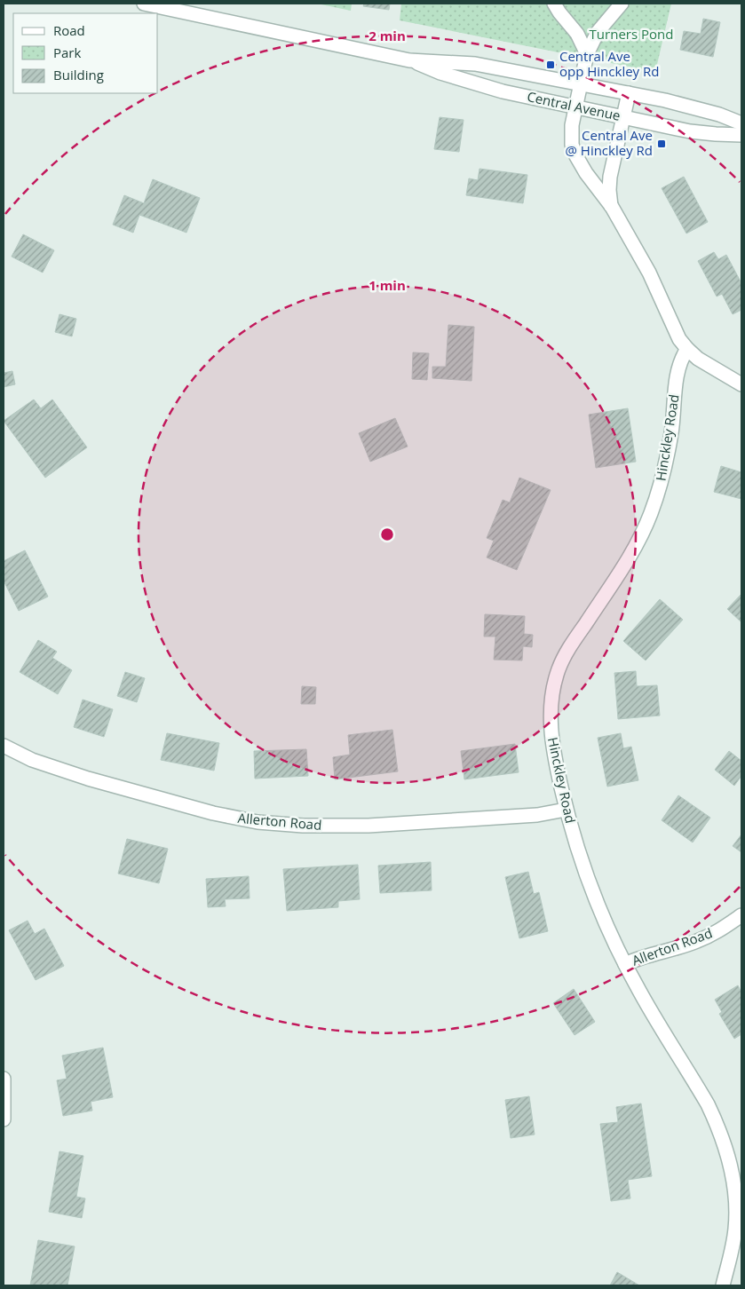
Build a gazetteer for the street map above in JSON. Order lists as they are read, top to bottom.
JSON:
{
  "streets": {
    "street": ["Central Avenue", "Hinckley Road", "Allerton Road"]
  },
  "crossings": [
    ["Hinckley Road", "Allerton Road"]
  ],
  "parks": ["Turners Pond"],
  "places": {
    "transit": ["Central Ave opp Hinckley Rd", "Central Ave @ Hinckley Rd"]
  },
  "legend": ["Road", "Park", "Building"],
  "rings": ["2 min", "1 min"]
}
